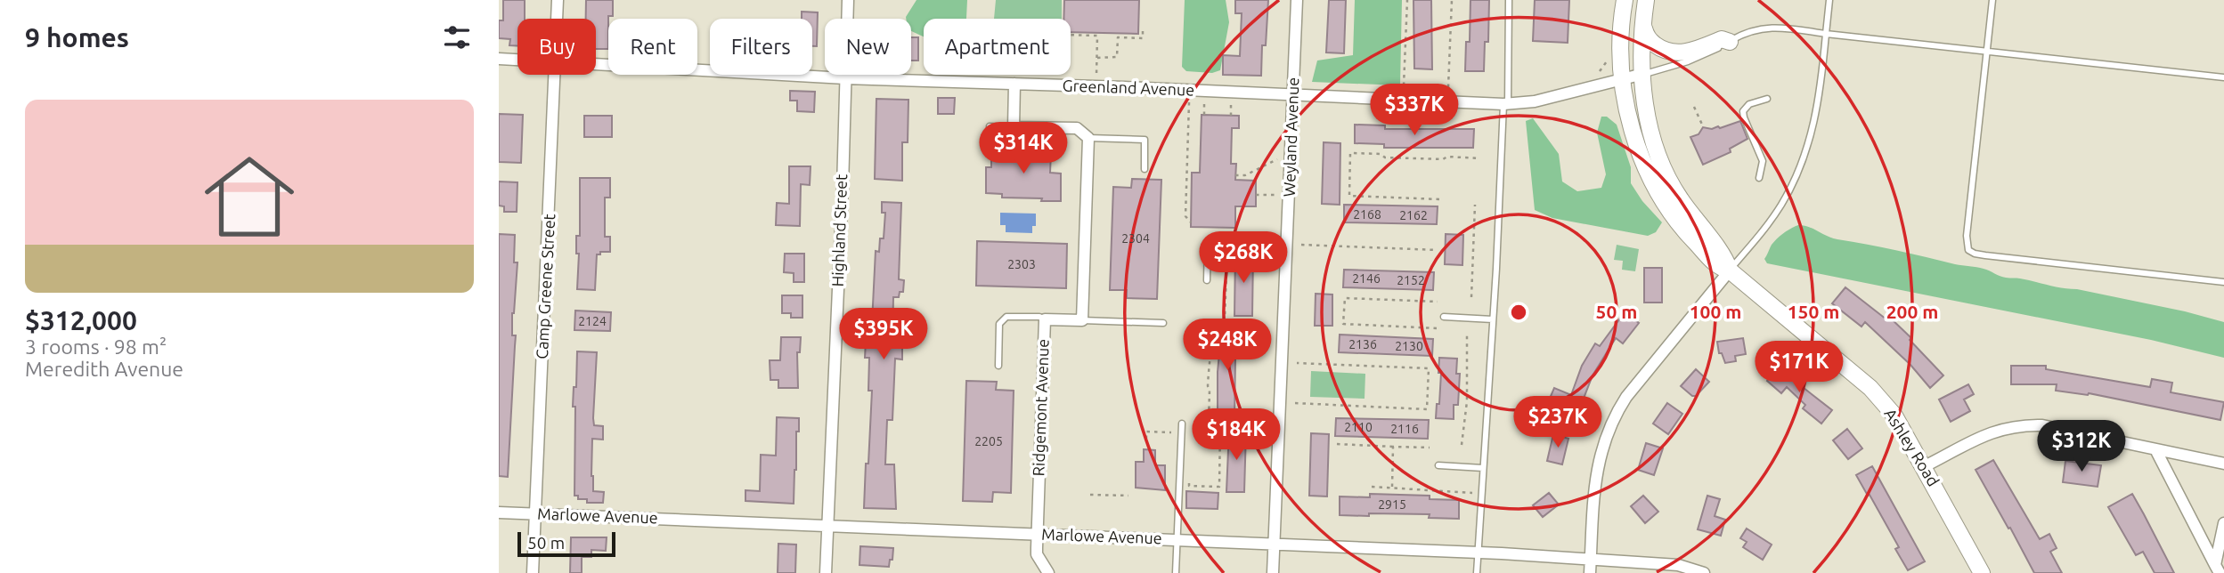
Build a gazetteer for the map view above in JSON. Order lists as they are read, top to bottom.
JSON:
{
  "streets": {
    "street": [
      "Greenland Avenue",
      "Weyland Avenue",
      "Highland Street",
      "Camp Greene Street",
      "Ridgemont Avenue",
      "Ashley Road",
      "Marlowe Avenue"
    ]
  },
  "crossings": [
    ["Greenland Avenue", "Weyland Avenue"],
    ["Greenland Avenue", "Highland Street"],
    ["Greenland Avenue", "Ashley Road"],
    ["Weyland Avenue", "Marlowe Avenue"],
    ["Highland Street", "Marlowe Avenue"],
    ["Camp Greene Street", "Marlowe Avenue"],
    ["Ridgemont Avenue", "Marlowe Avenue"]
  ],
  "house_numbers": [
    "2168",
    "2162",
    "2304",
    "2303",
    "2146",
    "2152",
    "2124",
    "2136",
    "2130",
    "2110",
    "2116",
    "2205",
    "2915"
  ],
  "scale_bar": "50 m",
  "page": {
    "heading": "9 homes",
    "chip": [
      "Buy",
      "Rent",
      "Filters",
      "New",
      "Apartment"
    ],
    "list": [
      {
        "name": "$312,000",
        "note": "3 rooms · 98 m² · Meredith Avenue"
      }
    ],
    "price": [
      "$337K",
      "$314K",
      "$268K",
      "$395K",
      "$248K",
      "$171K",
      "$237K",
      "$184K",
      "$312K"
    ],
    "scale": "50 m"
  },
  "rings": [
    "50 m",
    "100 m",
    "150 m",
    "200 m"
  ]
}
